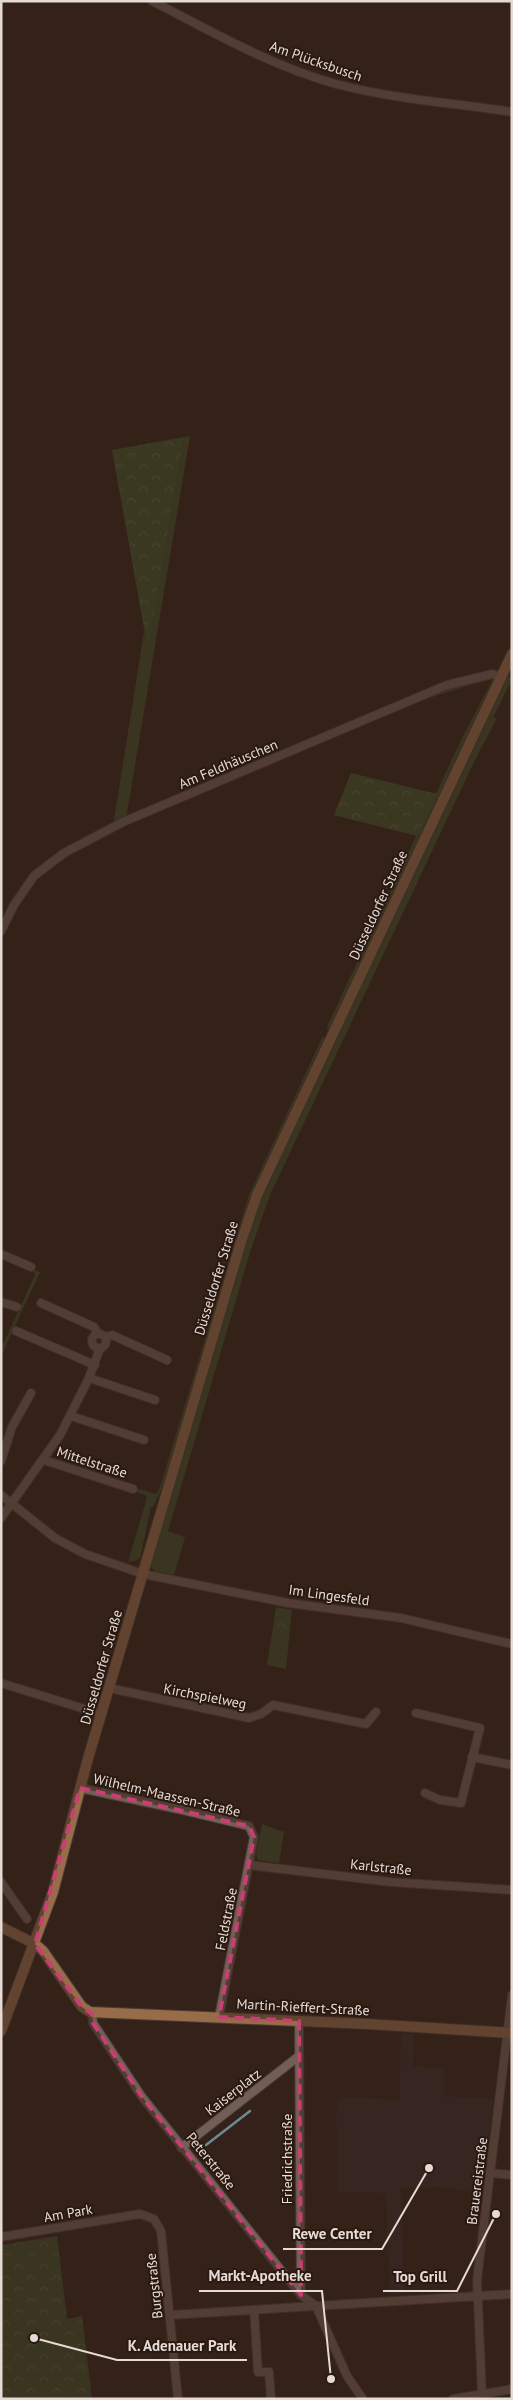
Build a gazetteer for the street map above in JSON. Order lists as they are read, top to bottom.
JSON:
{
  "streets": {
    "main road": ["Düsseldorfer Straße", "Martin-Rieffert-Straße", "Peterstraße"],
    "street": [
      "Am Plücksbusch",
      "Am Feldhäuschen",
      "Mittelstraße",
      "Im Lingesfeld",
      "Kirchspielweg",
      "Wilhelm-Maassen-Straße",
      "Karlstraße",
      "Feldstraße",
      "Kaiserplatz",
      "Friedrichstraße",
      "Brauereistraße",
      "Am Park",
      "Burgstraße"
    ]
  },
  "crossings": [
    ["Am Feldhäuschen", "Düsseldorfer Straße"],
    ["Düsseldorfer Straße", "Im Lingesfeld"],
    ["Düsseldorfer Straße", "Kirchspielweg"],
    ["Düsseldorfer Straße", "Wilhelm-Maassen-Straße"],
    ["Düsseldorfer Straße", "Peterstraße"],
    ["Mittelstraße", "Im Lingesfeld"],
    ["Wilhelm-Maassen-Straße", "Feldstraße"],
    ["Karlstraße", "Feldstraße"],
    ["Feldstraße", "Martin-Rieffert-Straße"],
    ["Martin-Rieffert-Straße", "Friedrichstraße"],
    ["Martin-Rieffert-Straße", "Peterstraße"],
    ["Martin-Rieffert-Straße", "Brauereistraße"],
    ["Kaiserplatz", "Friedrichstraße"],
    ["Kaiserplatz", "Peterstraße"],
    ["Friedrichstraße", "Peterstraße"],
    ["Am Park", "Burgstraße"]
  ],
  "places": [
    "Rewe Center",
    "Top Grill",
    "K. Adenauer Park",
    "Markt-Apotheke"
  ]
}
